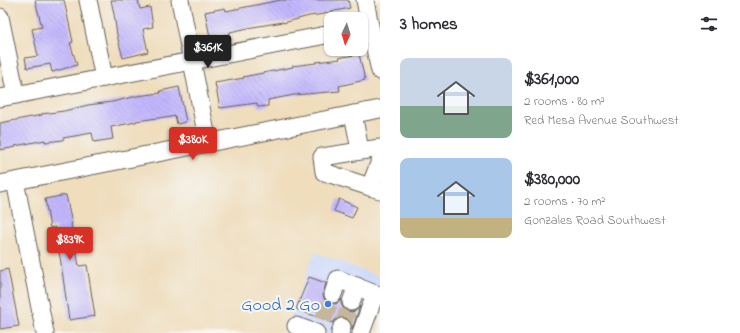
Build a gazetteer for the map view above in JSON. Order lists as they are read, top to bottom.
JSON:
{
  "places": ["Good 2 Go"],
  "north": "bottom",
  "page": {
    "heading": "3 homes",
    "price": ["$361K", "$380K", "$839K"],
    "list": [
      {
        "name": "$361,000",
        "note": "2 rooms · 80 m² · Red Mesa Avenue Southwest"
      },
      {
        "name": "$380,000",
        "note": "2 rooms · 70 m² · Gonzales Road Southwest"
      }
    ]
  }
}
